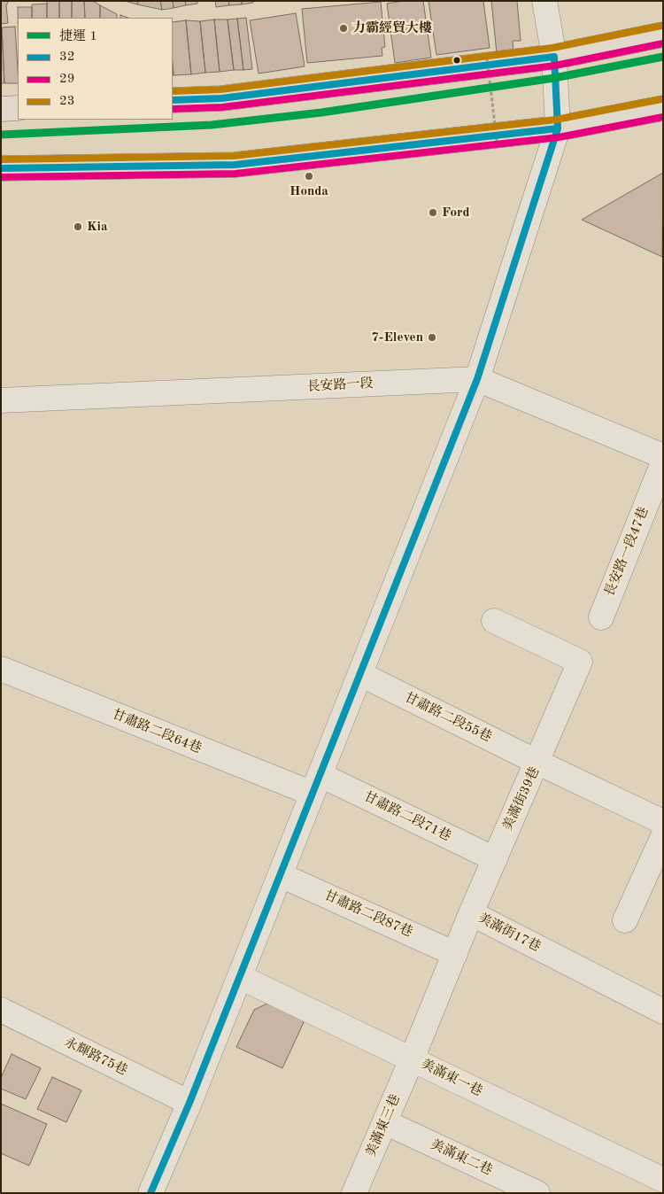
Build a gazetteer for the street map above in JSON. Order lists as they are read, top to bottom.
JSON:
{
  "streets": {
    "street": [
      "長安路一段",
      "長安路一段47巷",
      "甘肅路二段55巷",
      "甘肅路二段64巷",
      "美滿街39巷",
      "甘肅路二段71巷",
      "甘肅路二段87巷",
      "美滿街17巷",
      "永輝路75巷",
      "美滿東一巷",
      "美滿東三巷",
      "美滿東二巷"
    ]
  },
  "crossings": [
    ["甘肅路二段55巷", "美滿街39巷"],
    ["甘肅路二段64巷", "甘肅路二段71巷"],
    ["美滿街39巷", "甘肅路二段71巷"],
    ["美滿街39巷", "美滿街17巷"],
    ["甘肅路二段87巷", "美滿街17巷"],
    ["美滿街17巷", "美滿東一巷"],
    ["美滿街17巷", "美滿東三巷"],
    ["美滿東一巷", "美滿東三巷"],
    ["美滿東三巷", "美滿東二巷"]
  ],
  "places": [
    "力霸經貿大樓",
    "Honda",
    "Ford",
    "Kia",
    "7-Eleven"
  ],
  "lines": [
    "transit line 23",
    "transit line 29",
    "metro line 1",
    "transit line 32"
  ],
  "legend": [
    "捷運 1",
    "32",
    "29",
    "23"
  ]
}
